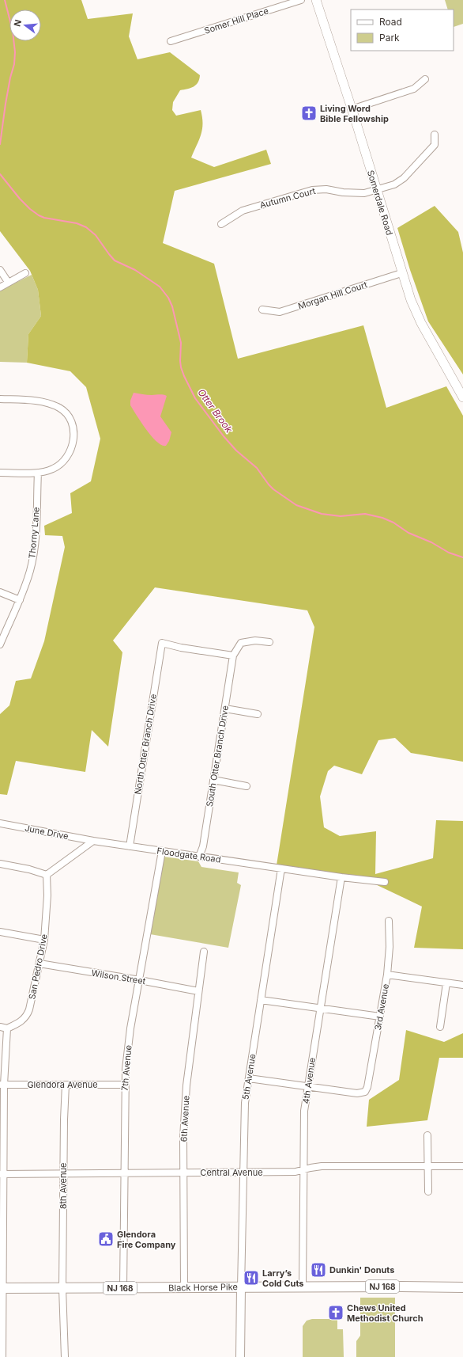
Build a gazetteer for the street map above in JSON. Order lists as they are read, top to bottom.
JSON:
{
  "streets": {
    "main road": ["Somerdale Road", "NJ 168", "Black Horse Pike"],
    "street": [
      "Somer Hill Place",
      "Autumn Court",
      "Morgan Hill Court",
      "Thorny Lane",
      "North Otter Branch Drive",
      "South Otter Branch Drive",
      "June Drive",
      "Floodgate Road",
      "San Pedro Drive",
      "Wilson Street",
      "3rd Avenue",
      "7th Avenue",
      "5th Avenue",
      "4th Avenue",
      "Glendora Avenue",
      "6th Avenue",
      "Central Avenue",
      "8th Avenue"
    ]
  },
  "crossings": [
    ["Autumn Court", "Somerdale Road"],
    ["Somerdale Road", "Morgan Hill Court"],
    ["North Otter Branch Drive", "South Otter Branch Drive"],
    ["North Otter Branch Drive", "Floodgate Road"],
    ["South Otter Branch Drive", "Floodgate Road"],
    ["June Drive", "Floodgate Road"],
    ["Floodgate Road", "7th Avenue"],
    ["Floodgate Road", "5th Avenue"],
    ["Floodgate Road", "4th Avenue"],
    ["San Pedro Drive", "Wilson Street"],
    ["Wilson Street", "7th Avenue"],
    ["Wilson Street", "6th Avenue"],
    ["3rd Avenue", "4th Avenue"],
    ["7th Avenue", "Glendora Avenue"],
    ["7th Avenue", "Central Avenue"],
    ["7th Avenue", "Black Horse Pike"],
    ["5th Avenue", "Central Avenue"],
    ["5th Avenue", "Black Horse Pike"],
    ["4th Avenue", "Central Avenue"],
    ["4th Avenue", "Black Horse Pike"],
    ["Glendora Avenue", "8th Avenue"],
    ["6th Avenue", "Central Avenue"],
    ["6th Avenue", "Black Horse Pike"],
    ["Central Avenue", "8th Avenue"],
    ["8th Avenue", "Black Horse Pike"]
  ],
  "water": ["Otter Brook"],
  "places": {
    "church": ["Living Word Bible Fellowship", "Chews United Methodist Church"],
    "public building": ["Glendora Fire Company"],
    "restaurant": ["Dunkin' Donuts", "Larry’s Cold Cuts"]
  },
  "legend": ["Road", "Park"],
  "north": "left"
}
